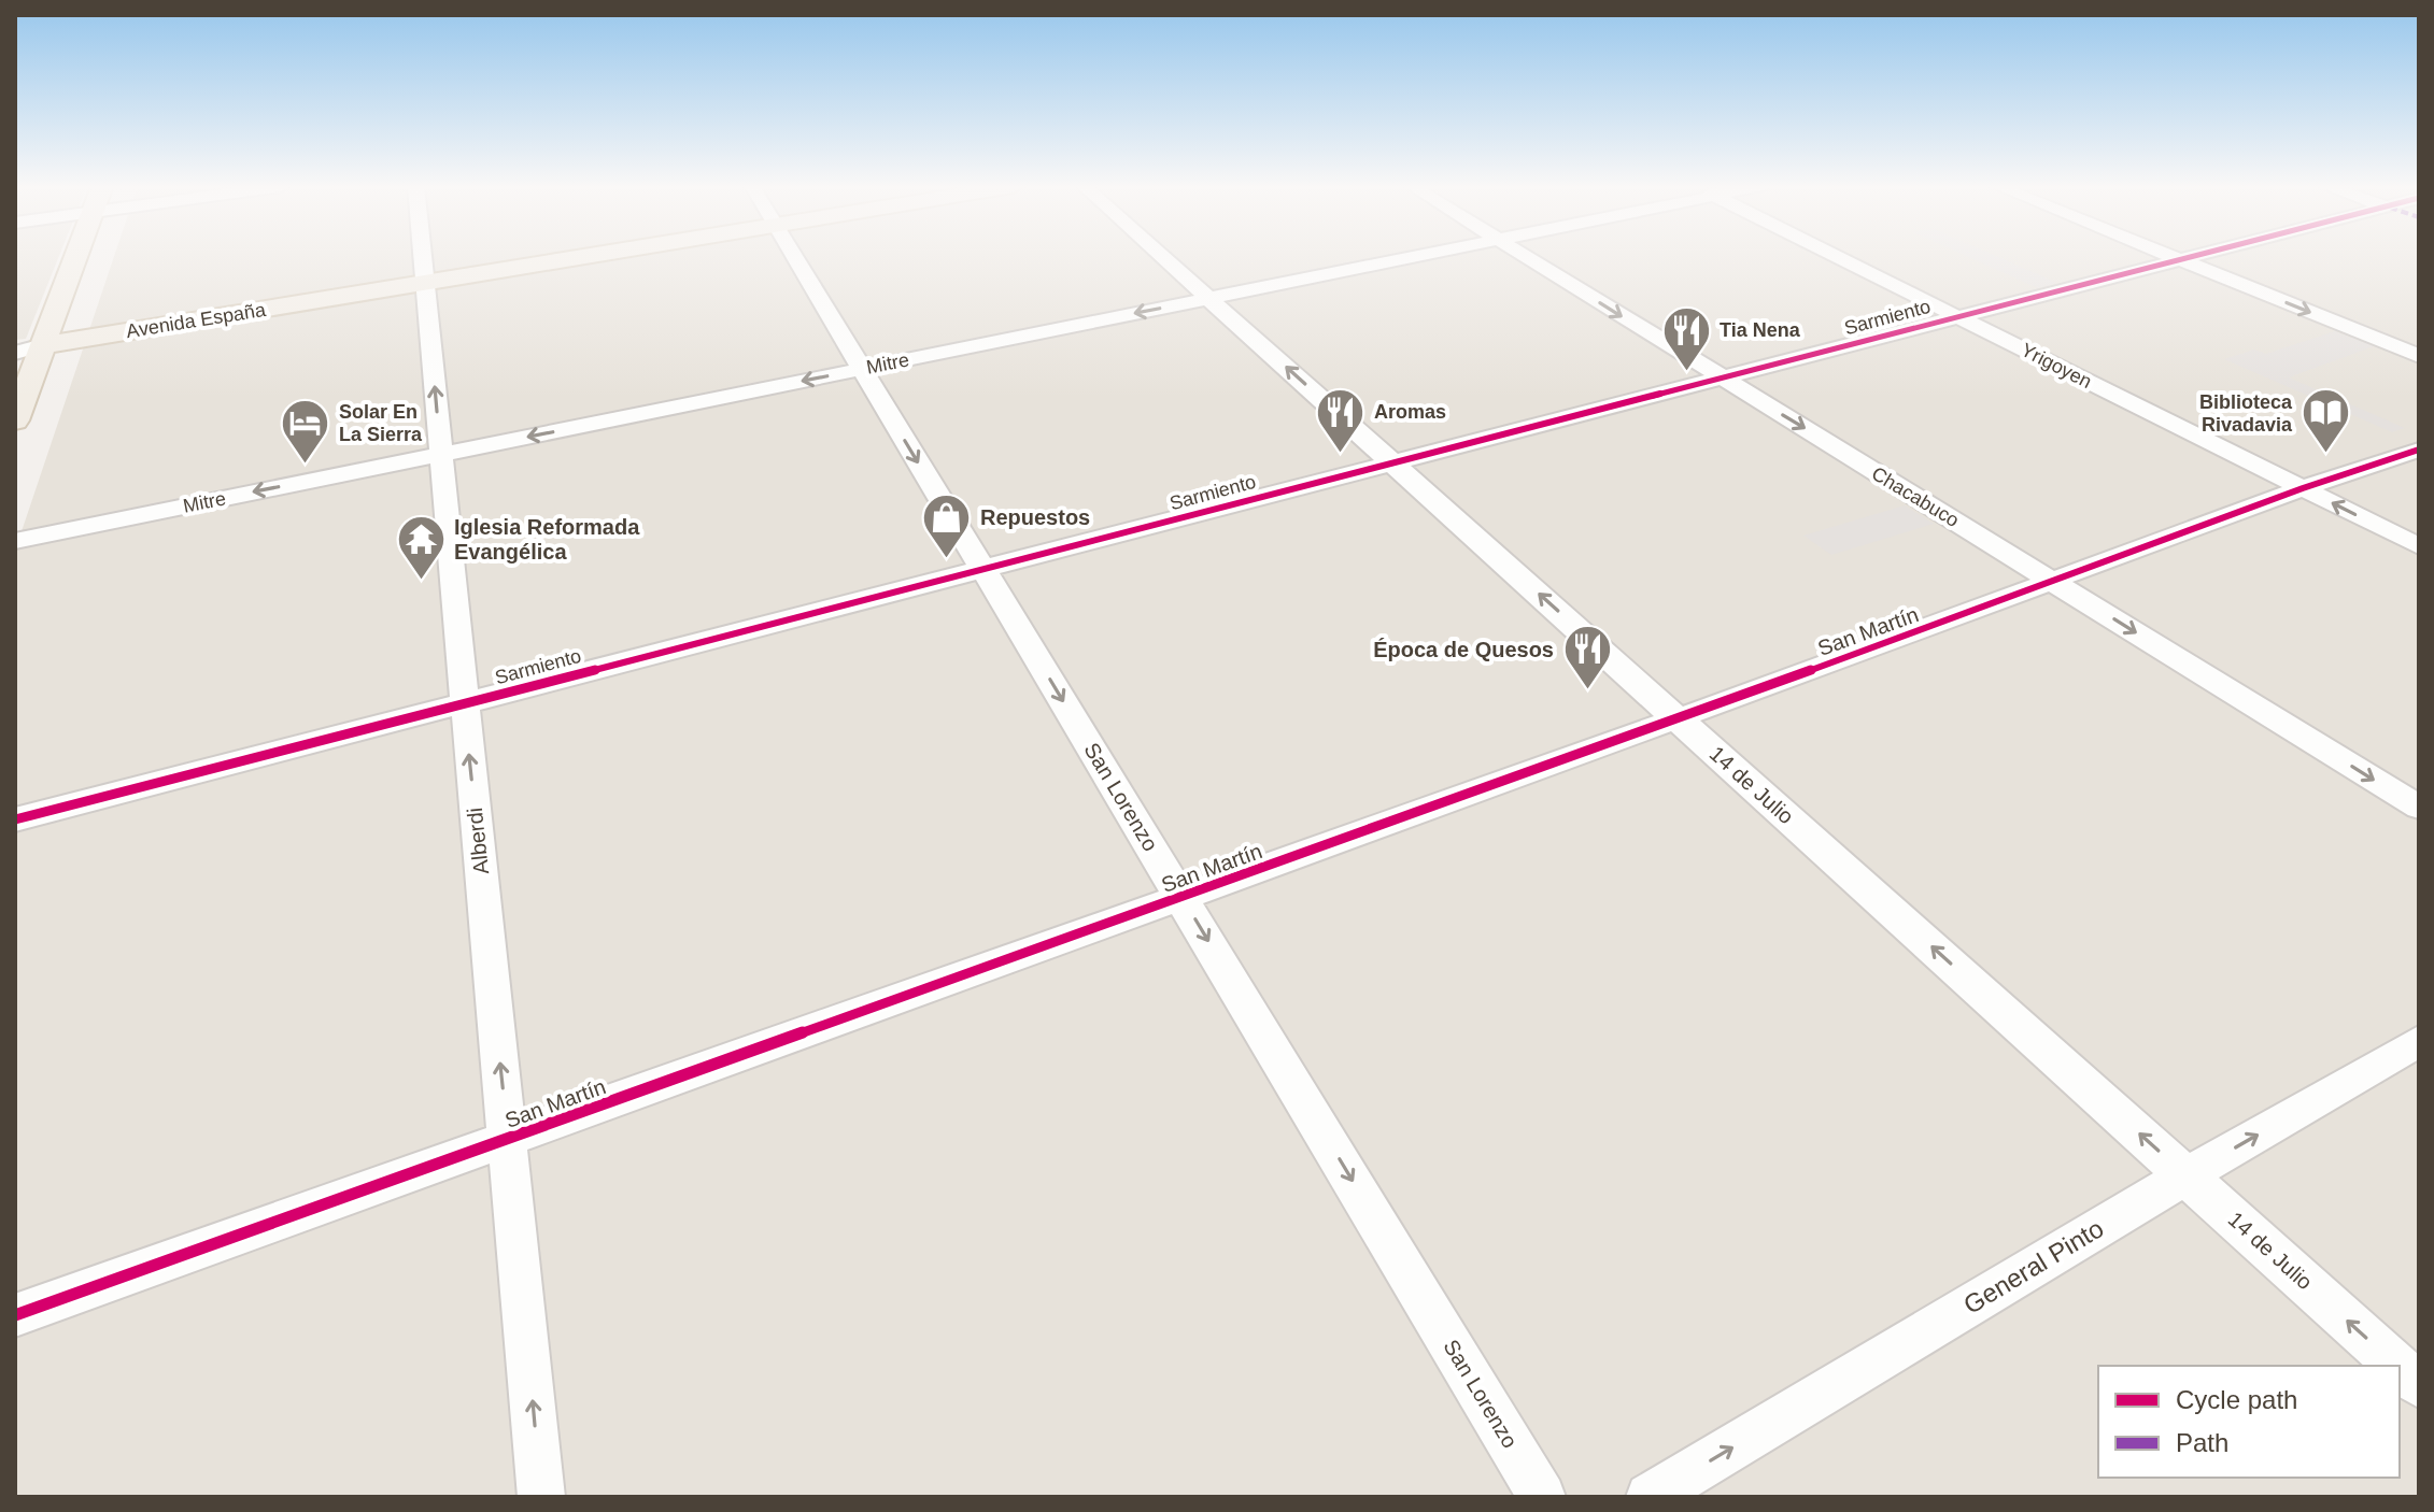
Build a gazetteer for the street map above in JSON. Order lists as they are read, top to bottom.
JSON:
{
  "streets": {
    "main road": ["Avenida España"],
    "street": [
      "Sarmiento",
      "Mitre",
      "Yrigoyen",
      "Chacabuco",
      "San Martín",
      "14 de Julio",
      "San Lorenzo",
      "Alberdi",
      "General Pinto"
    ]
  },
  "crossings": [
    ["Sarmiento", "Yrigoyen"],
    ["Sarmiento", "Chacabuco"],
    ["Sarmiento", "14 de Julio"],
    ["Sarmiento", "San Lorenzo"],
    ["Sarmiento", "Alberdi"],
    ["Avenida España", "Alberdi"],
    ["Mitre", "14 de Julio"],
    ["Mitre", "San Lorenzo"],
    ["Mitre", "Alberdi"],
    ["Yrigoyen", "San Martín"],
    ["Chacabuco", "San Martín"],
    ["San Martín", "14 de Julio"],
    ["San Martín", "San Lorenzo"],
    ["San Martín", "Alberdi"],
    ["14 de Julio", "General Pinto"]
  ],
  "one_way": [
    "Mitre",
    "Chacabuco",
    "14 de Julio",
    "San Lorenzo",
    "Alberdi",
    "General Pinto"
  ],
  "places": {
    "restaurant": ["Tia Nena", "Aromas", "Época de Quesos"],
    "library": ["Biblioteca Rivadavia"],
    "hotel": ["Solar En La Sierra"],
    "shop": ["Repuestos"],
    "temple": ["Iglesia Reformada Evangélica"]
  },
  "legend": ["Cycle path", "Path"]
}
